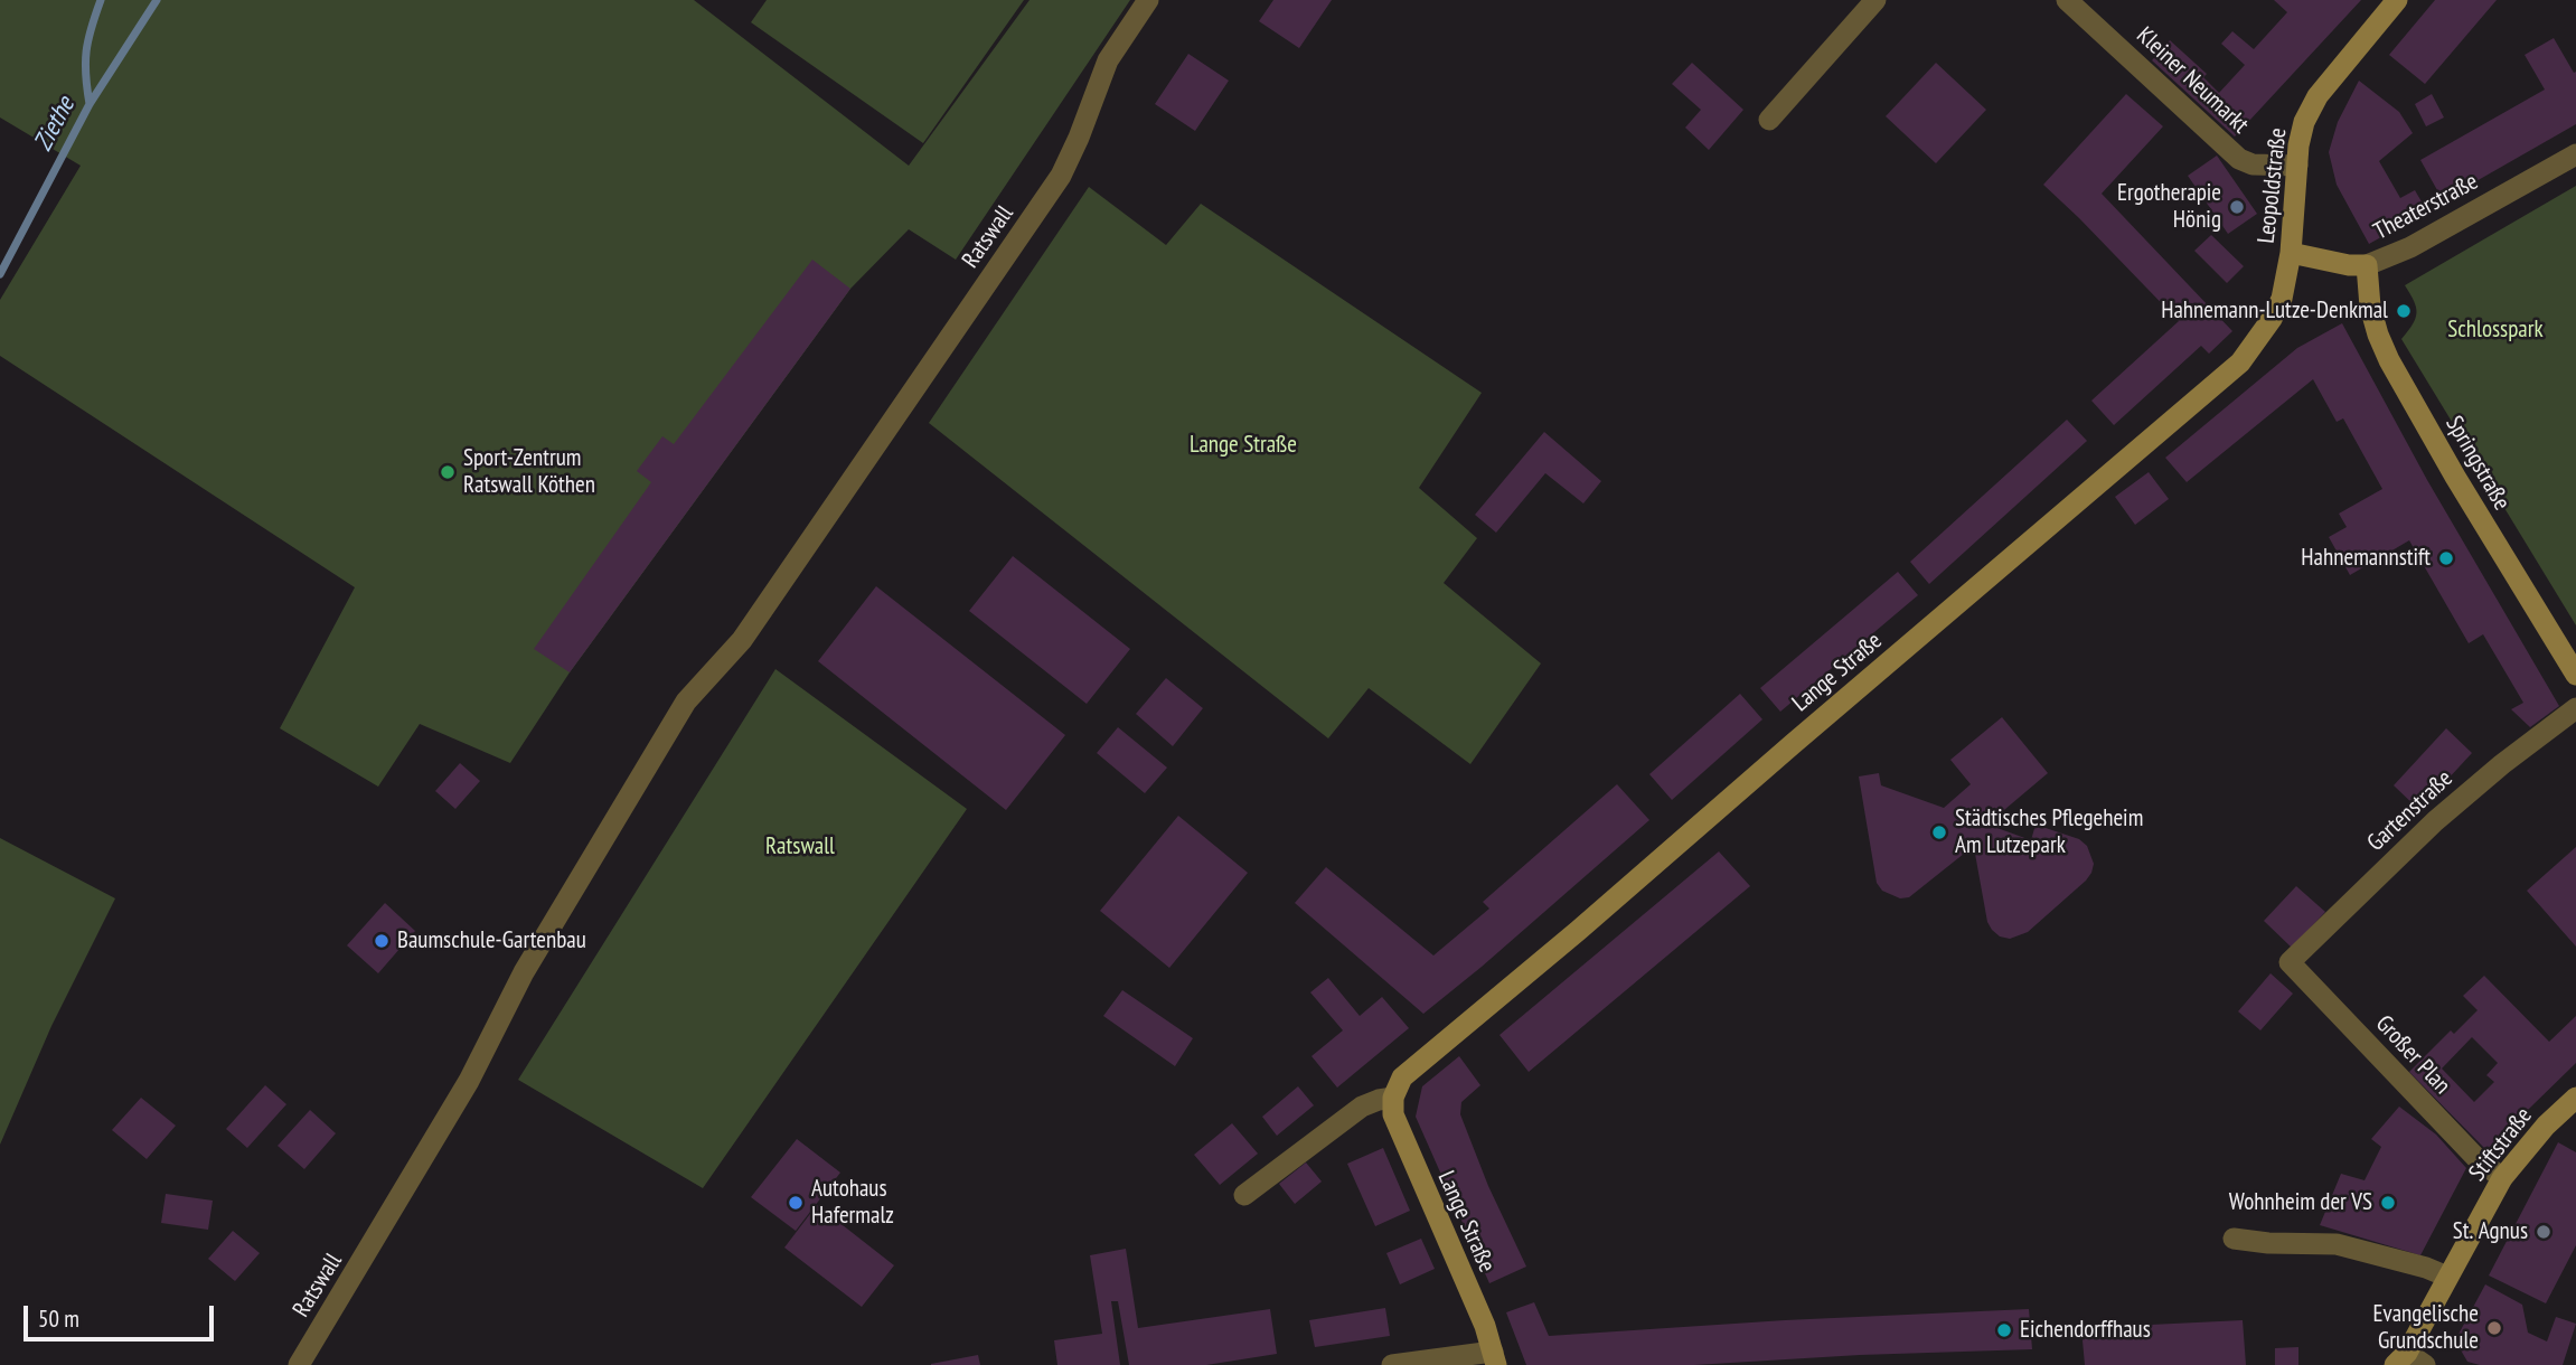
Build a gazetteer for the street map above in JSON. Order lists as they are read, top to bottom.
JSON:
{
  "streets": {
    "main road": [
      "Leopoldstraße",
      "Theaterstraße",
      "Springstraße",
      "Lange Straße",
      "Stiftstraße"
    ],
    "street": [
      "Kleiner Neumarkt",
      "Ratswall",
      "Gartenstraße",
      "Großer Plan"
    ]
  },
  "crossings": [
    ["Kleiner Neumarkt", "Leopoldstraße"],
    ["Leopoldstraße", "Theaterstraße"],
    ["Leopoldstraße", "Lange Straße"],
    ["Theaterstraße", "Springstraße"],
    ["Theaterstraße", "Lange Straße"],
    ["Gartenstraße", "Großer Plan"],
    ["Großer Plan", "Stiftstraße"]
  ],
  "water": ["Ziethe"],
  "parks": ["Schlosspark", "Lange Straße", "Ratswall"],
  "places": [
    "Ergotherapie Hönig",
    "Hahnemann-Lutze-Denkmal",
    "Sport-Zentrum Ratswall Köthen",
    "Hahnemannstift",
    "Städtisches Pflegeheim Am Lutzepark",
    "Baumschule-Gartenbau",
    "Autohaus Hafermalz",
    "Wohnheim der VS",
    "St. Agnus",
    "Evangelische Grundschule",
    "Eichendorffhaus"
  ],
  "scale_bar": "50 m"
}
